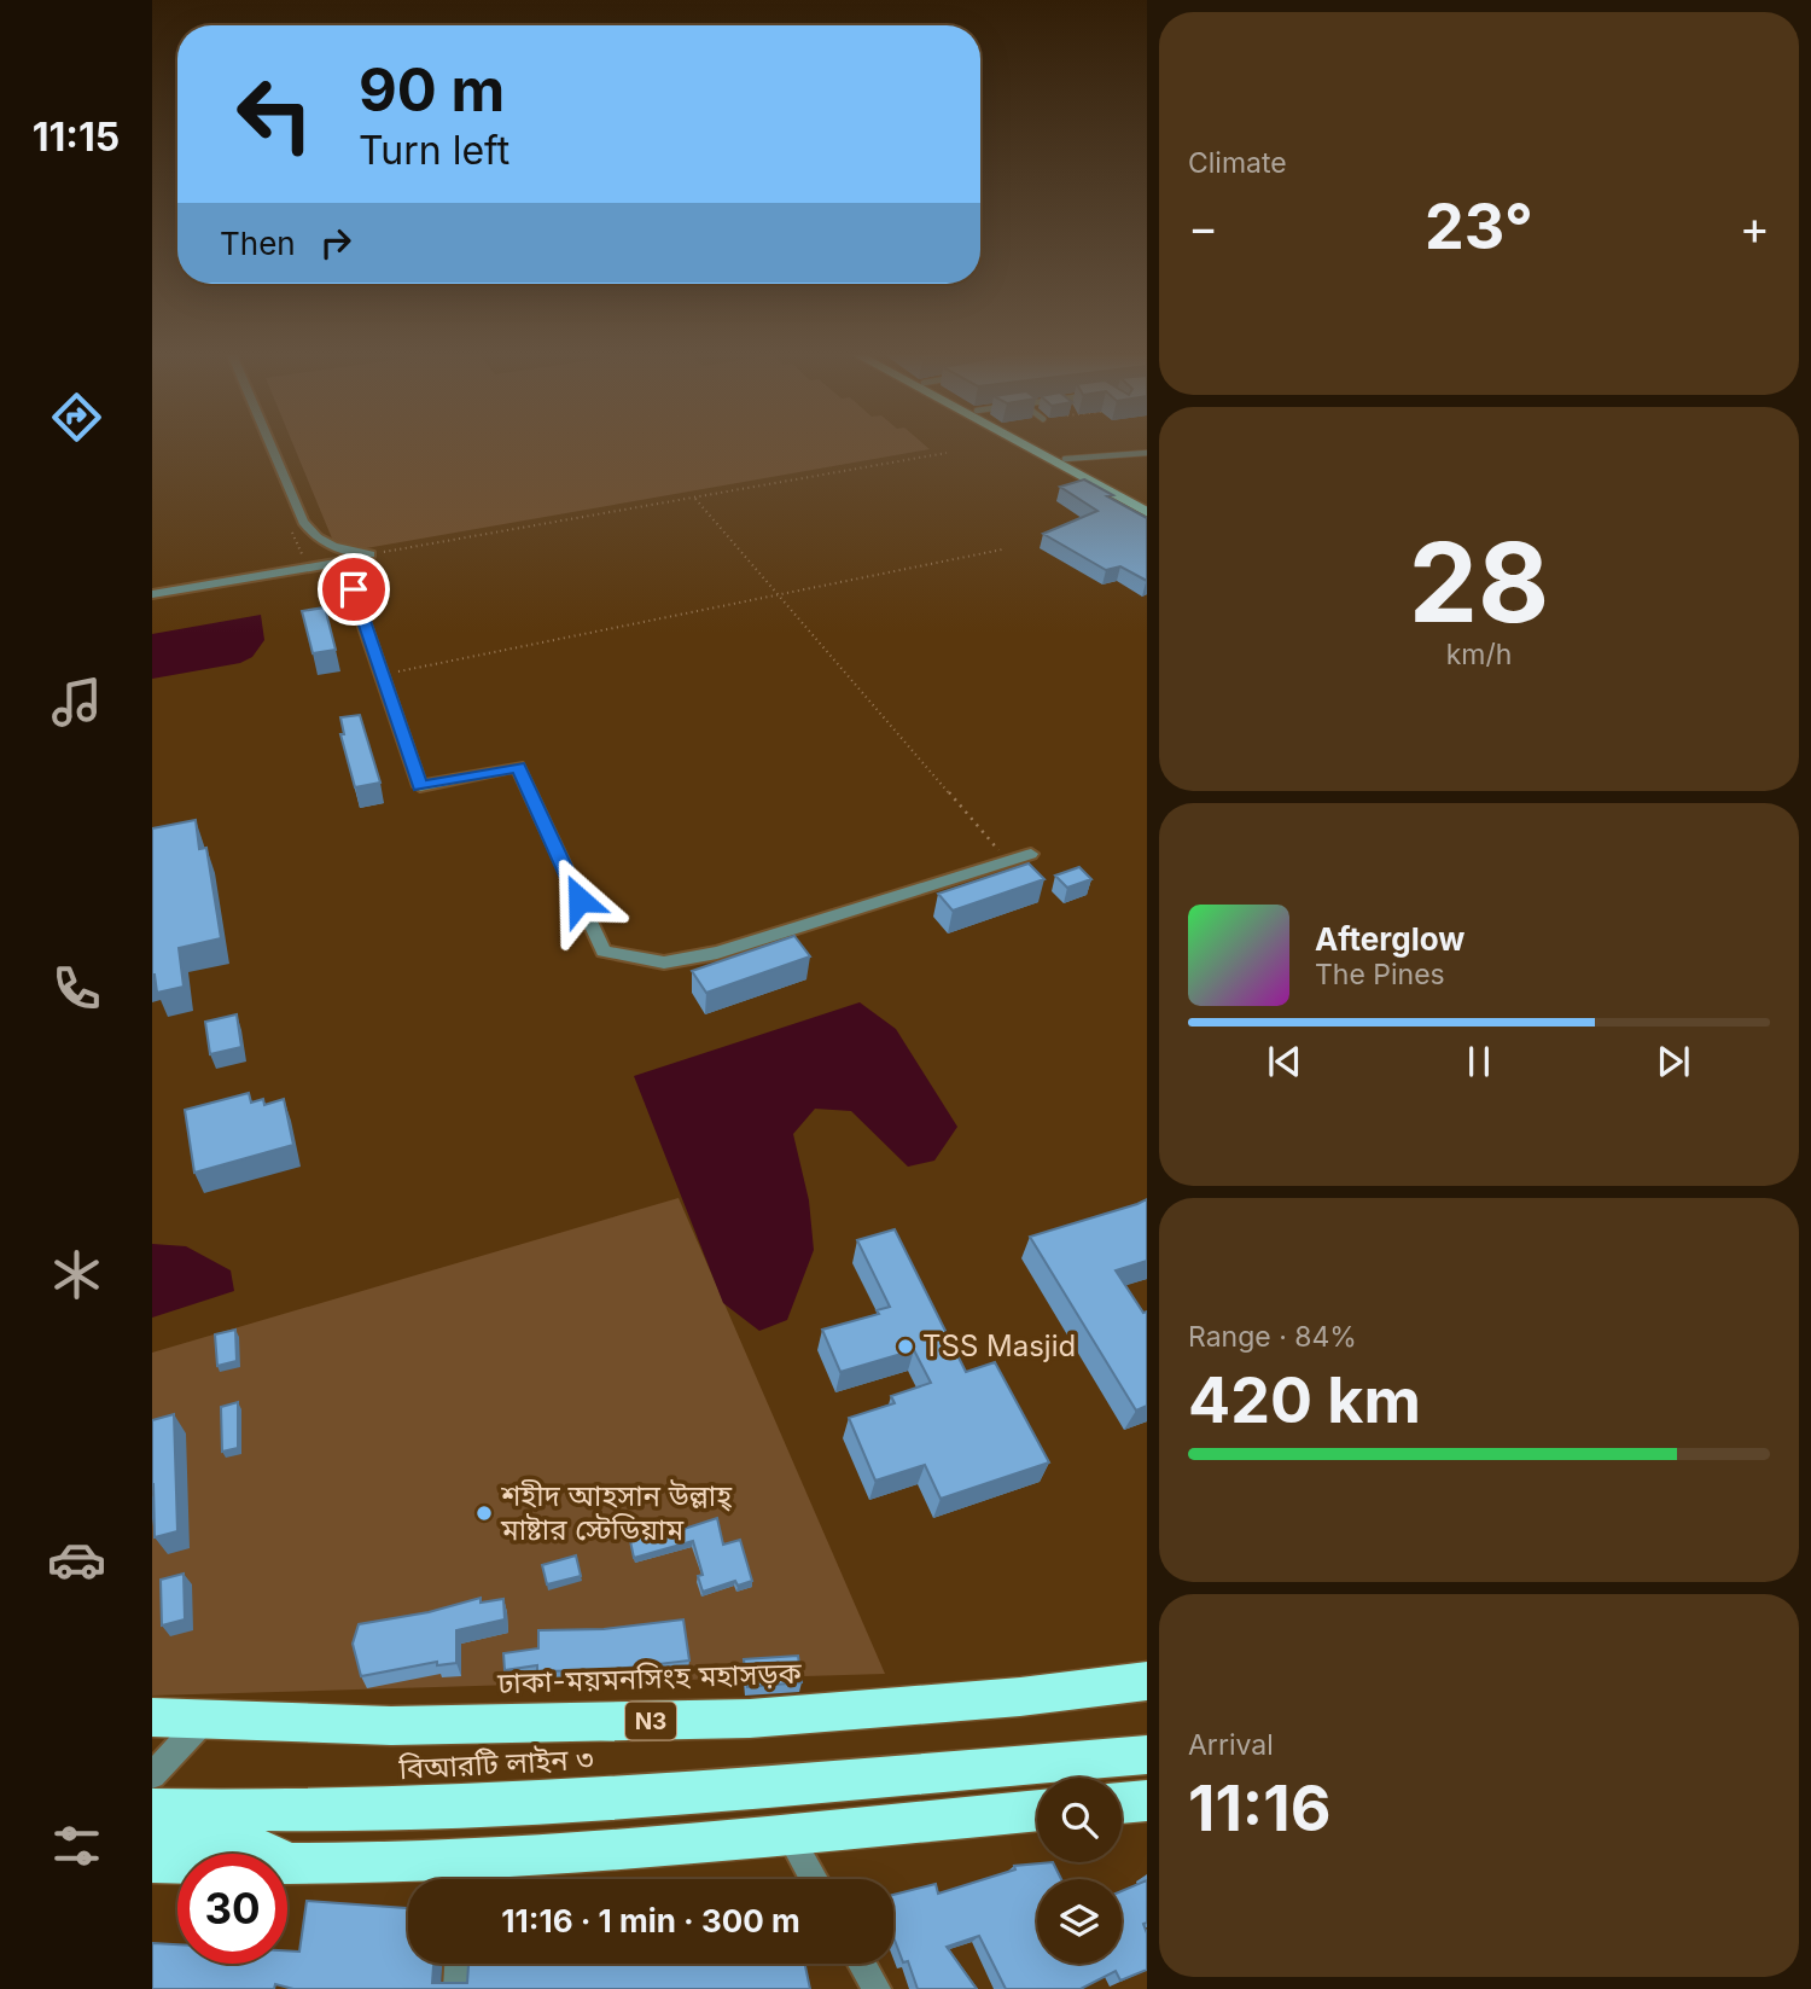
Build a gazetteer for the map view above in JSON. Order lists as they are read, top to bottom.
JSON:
{
  "streets": {
    "highway": ["ঢাকা-ময়মনসিংহ মহাসড়ক", "N3", "বিআরটি লাইন ৩"]
  },
  "places": ["TSS Masjid", "শহীদ আহসান উল্লাহ্‌ মাষ্টার স্টেডিয়াম"],
  "page": {
    "tabs": "11:15",
    "tile": [
      "Climate",
      ["28", "km/h"],
      ["Range · 84%", "420 km"],
      ["Arrival", "11:16"]
    ],
    "turn": ["90 m", "Turn left"],
    "heat": ["−", "23°", "+"],
    "then": "Then",
    "song": ["Afterglow", "The Pines"],
    "limit": "30",
    "trip": "11:16 · 1 min · 300 m"
  }
}
